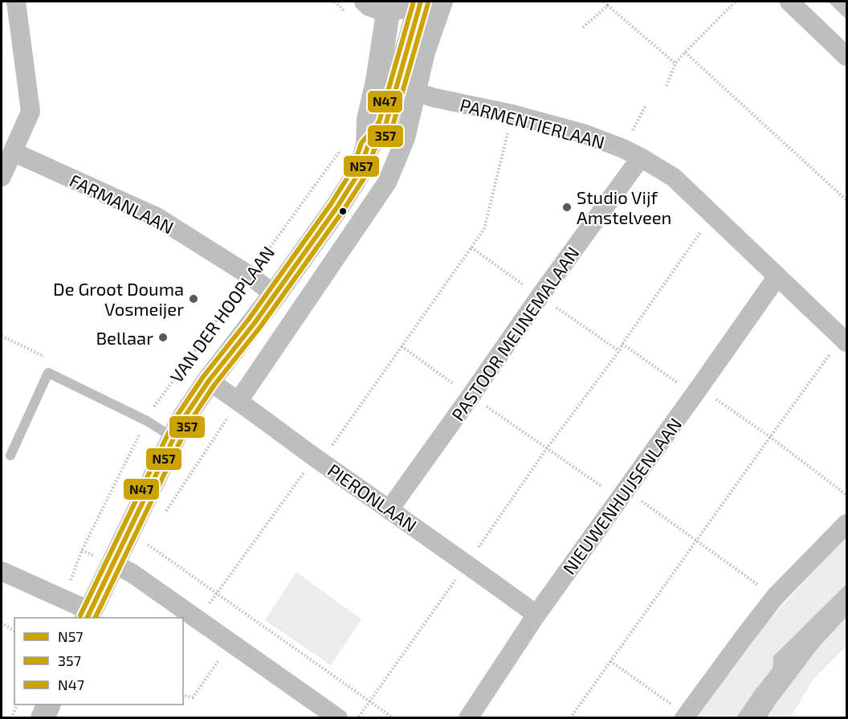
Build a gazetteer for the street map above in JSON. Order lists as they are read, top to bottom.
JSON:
{
  "streets": {
    "street": [
      "PARMENTIERLAAN",
      "FARMANLAAN",
      "VAN DER HOOPLAAN",
      "PASTOOR MEIJNEMALAAN",
      "NIEUWENHUIJSENLAAN",
      "PIERONLAAN"
    ]
  },
  "crossings": [
    ["PARMENTIERLAAN", "VAN DER HOOPLAAN"],
    ["PARMENTIERLAAN", "PASTOOR MEIJNEMALAAN"],
    ["PARMENTIERLAAN", "NIEUWENHUIJSENLAAN"],
    ["FARMANLAAN", "VAN DER HOOPLAAN"],
    ["VAN DER HOOPLAAN", "PIERONLAAN"],
    ["PASTOOR MEIJNEMALAAN", "PIERONLAAN"],
    ["NIEUWENHUIJSENLAAN", "PIERONLAAN"]
  ],
  "places": ["Studio Vijf Amstelveen", "De Groot Douma Vosmeijer", "Bellaar"],
  "lines": ["transit line N57", "transit line N47", "transit line 357"],
  "legend": ["N57", "357", "N47"]
}
